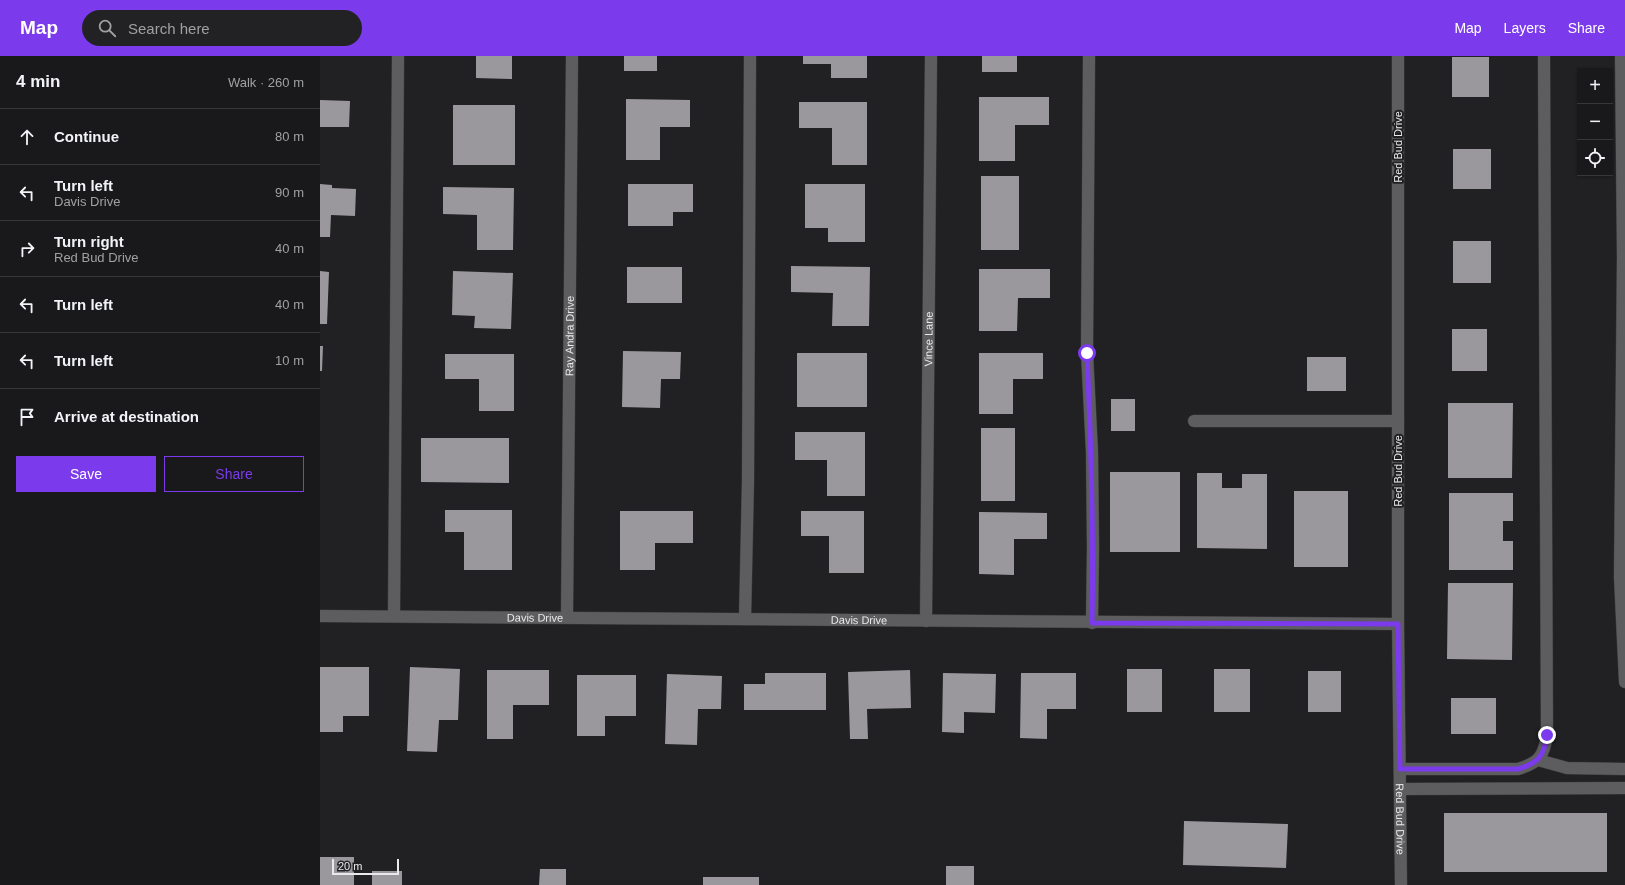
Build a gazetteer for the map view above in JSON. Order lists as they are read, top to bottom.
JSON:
{
  "streets": {
    "street": [
      "Red Bud Drive",
      "Ray Andra Drive",
      "Vince Lane",
      "Davis Drive"
    ]
  },
  "crossings": [
    ["Red Bud Drive", "Davis Drive"],
    ["Ray Andra Drive", "Davis Drive"],
    ["Vince Lane", "Davis Drive"]
  ],
  "scale_bar": "20 m",
  "page": {
    "header": "Map",
    "search": "Search here",
    "nav": ["Map", "Layers", "Share"],
    "heading": ["4 min", "Walk · 260 m"],
    "map_buttons": ["+", "−"],
    "list": [
      ["Continue", "80 m"],
      ["Turn left", "Davis Drive", "90 m"],
      ["Turn right", "Red Bud Drive", "40 m"],
      ["Turn left", "40 m"],
      ["Turn left", "10 m"],
      "Arrive at destination"
    ],
    "buttons": ["Save", "Share"],
    "scale": "20 m"
  }
}
